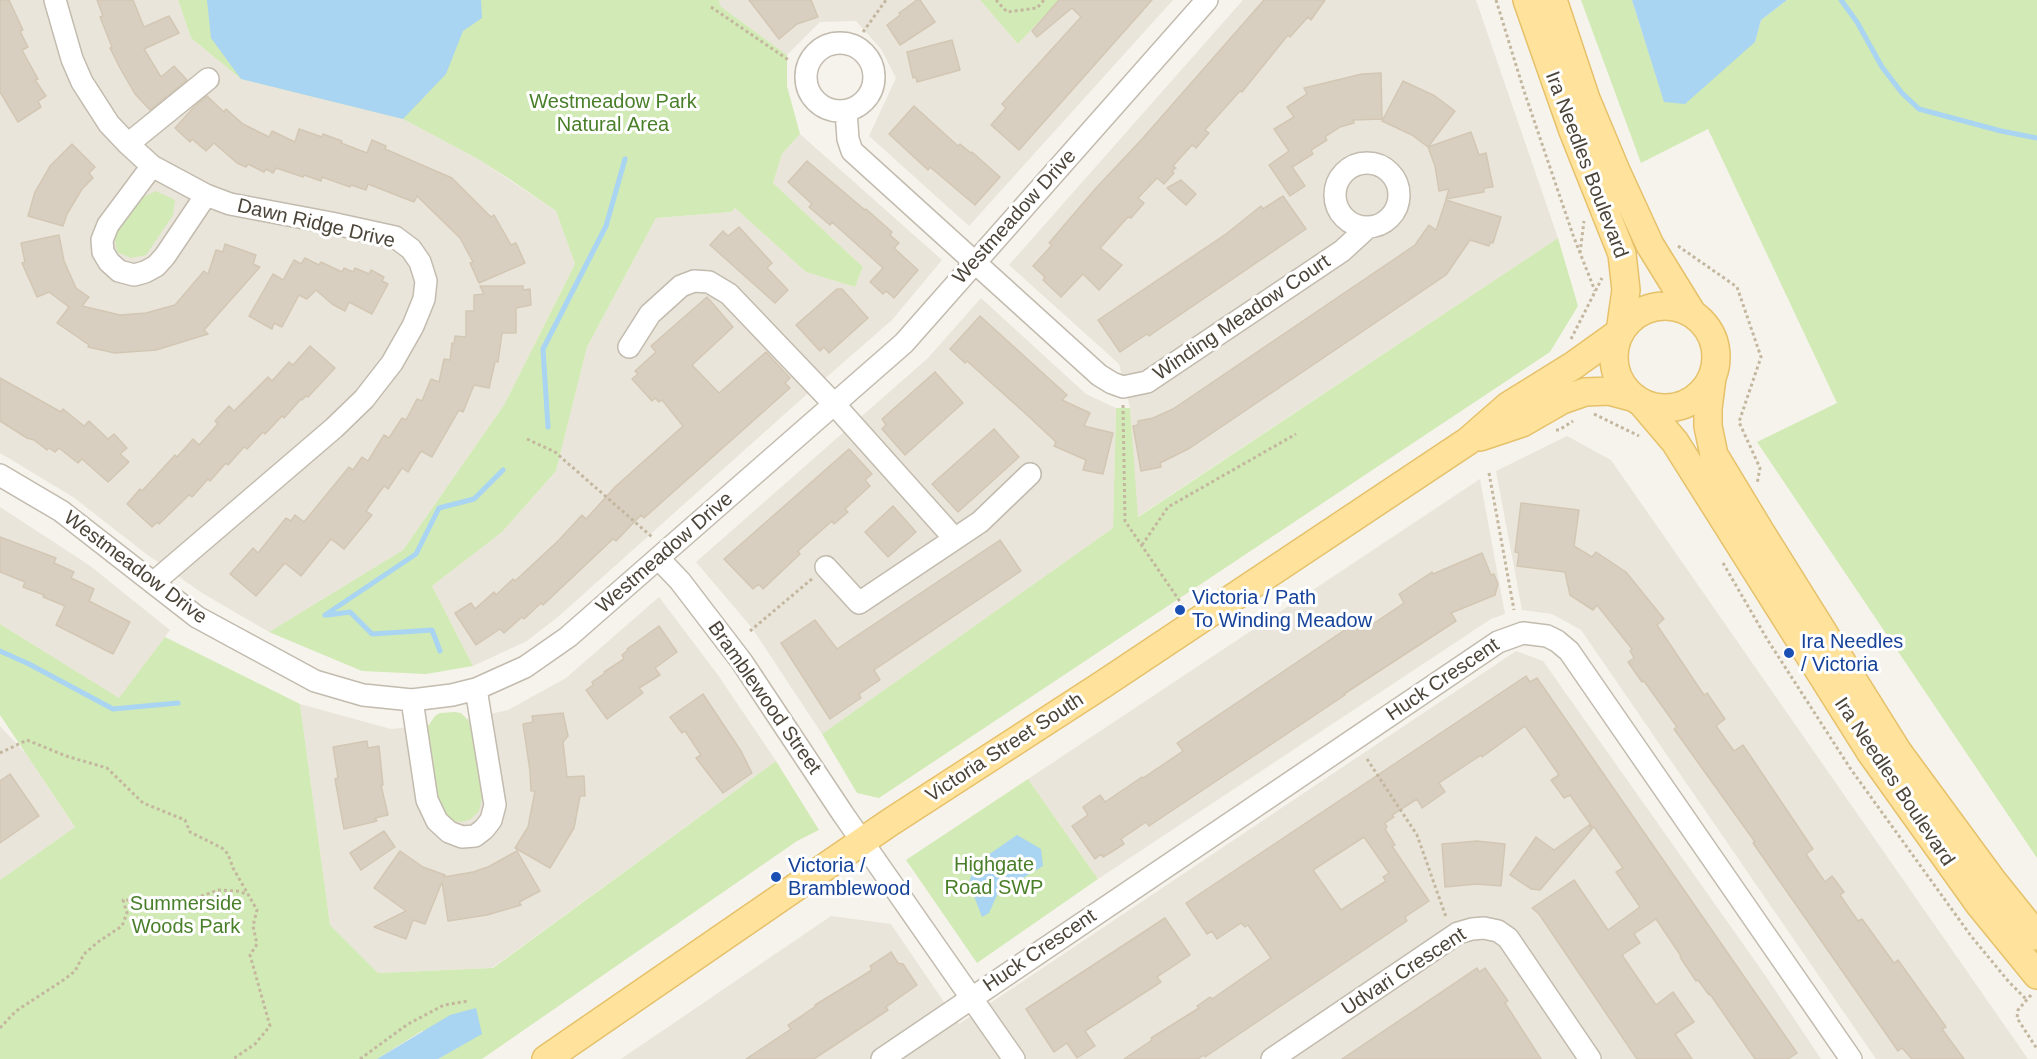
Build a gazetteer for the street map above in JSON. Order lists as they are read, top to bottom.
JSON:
{
  "streets": {
    "main road": ["Ira Needles Boulevard", "Victoria Street South"],
    "street": [
      "Westmeadow Drive",
      "Dawn Ridge Drive",
      "Winding Meadow Court",
      "Huck Crescent",
      "Bramblewood Street",
      "Udvari Crescent"
    ]
  },
  "crossings": [
    ["Ira Needles Boulevard", "Victoria Street South"],
    ["Westmeadow Drive", "Dawn Ridge Drive"],
    ["Westmeadow Drive", "Winding Meadow Court"],
    ["Westmeadow Drive", "Bramblewood Street"],
    ["Huck Crescent", "Bramblewood Street"],
    ["Bramblewood Street", "Victoria Street South"]
  ],
  "parks": ["Westmeadow Park Natural Area", "Highgate Road SWP", "Summerside Woods Park"],
  "places": ["Victoria / Path To Winding Meadow", "Ira Needles / Victoria", "Victoria / Bramblewood"]
}
